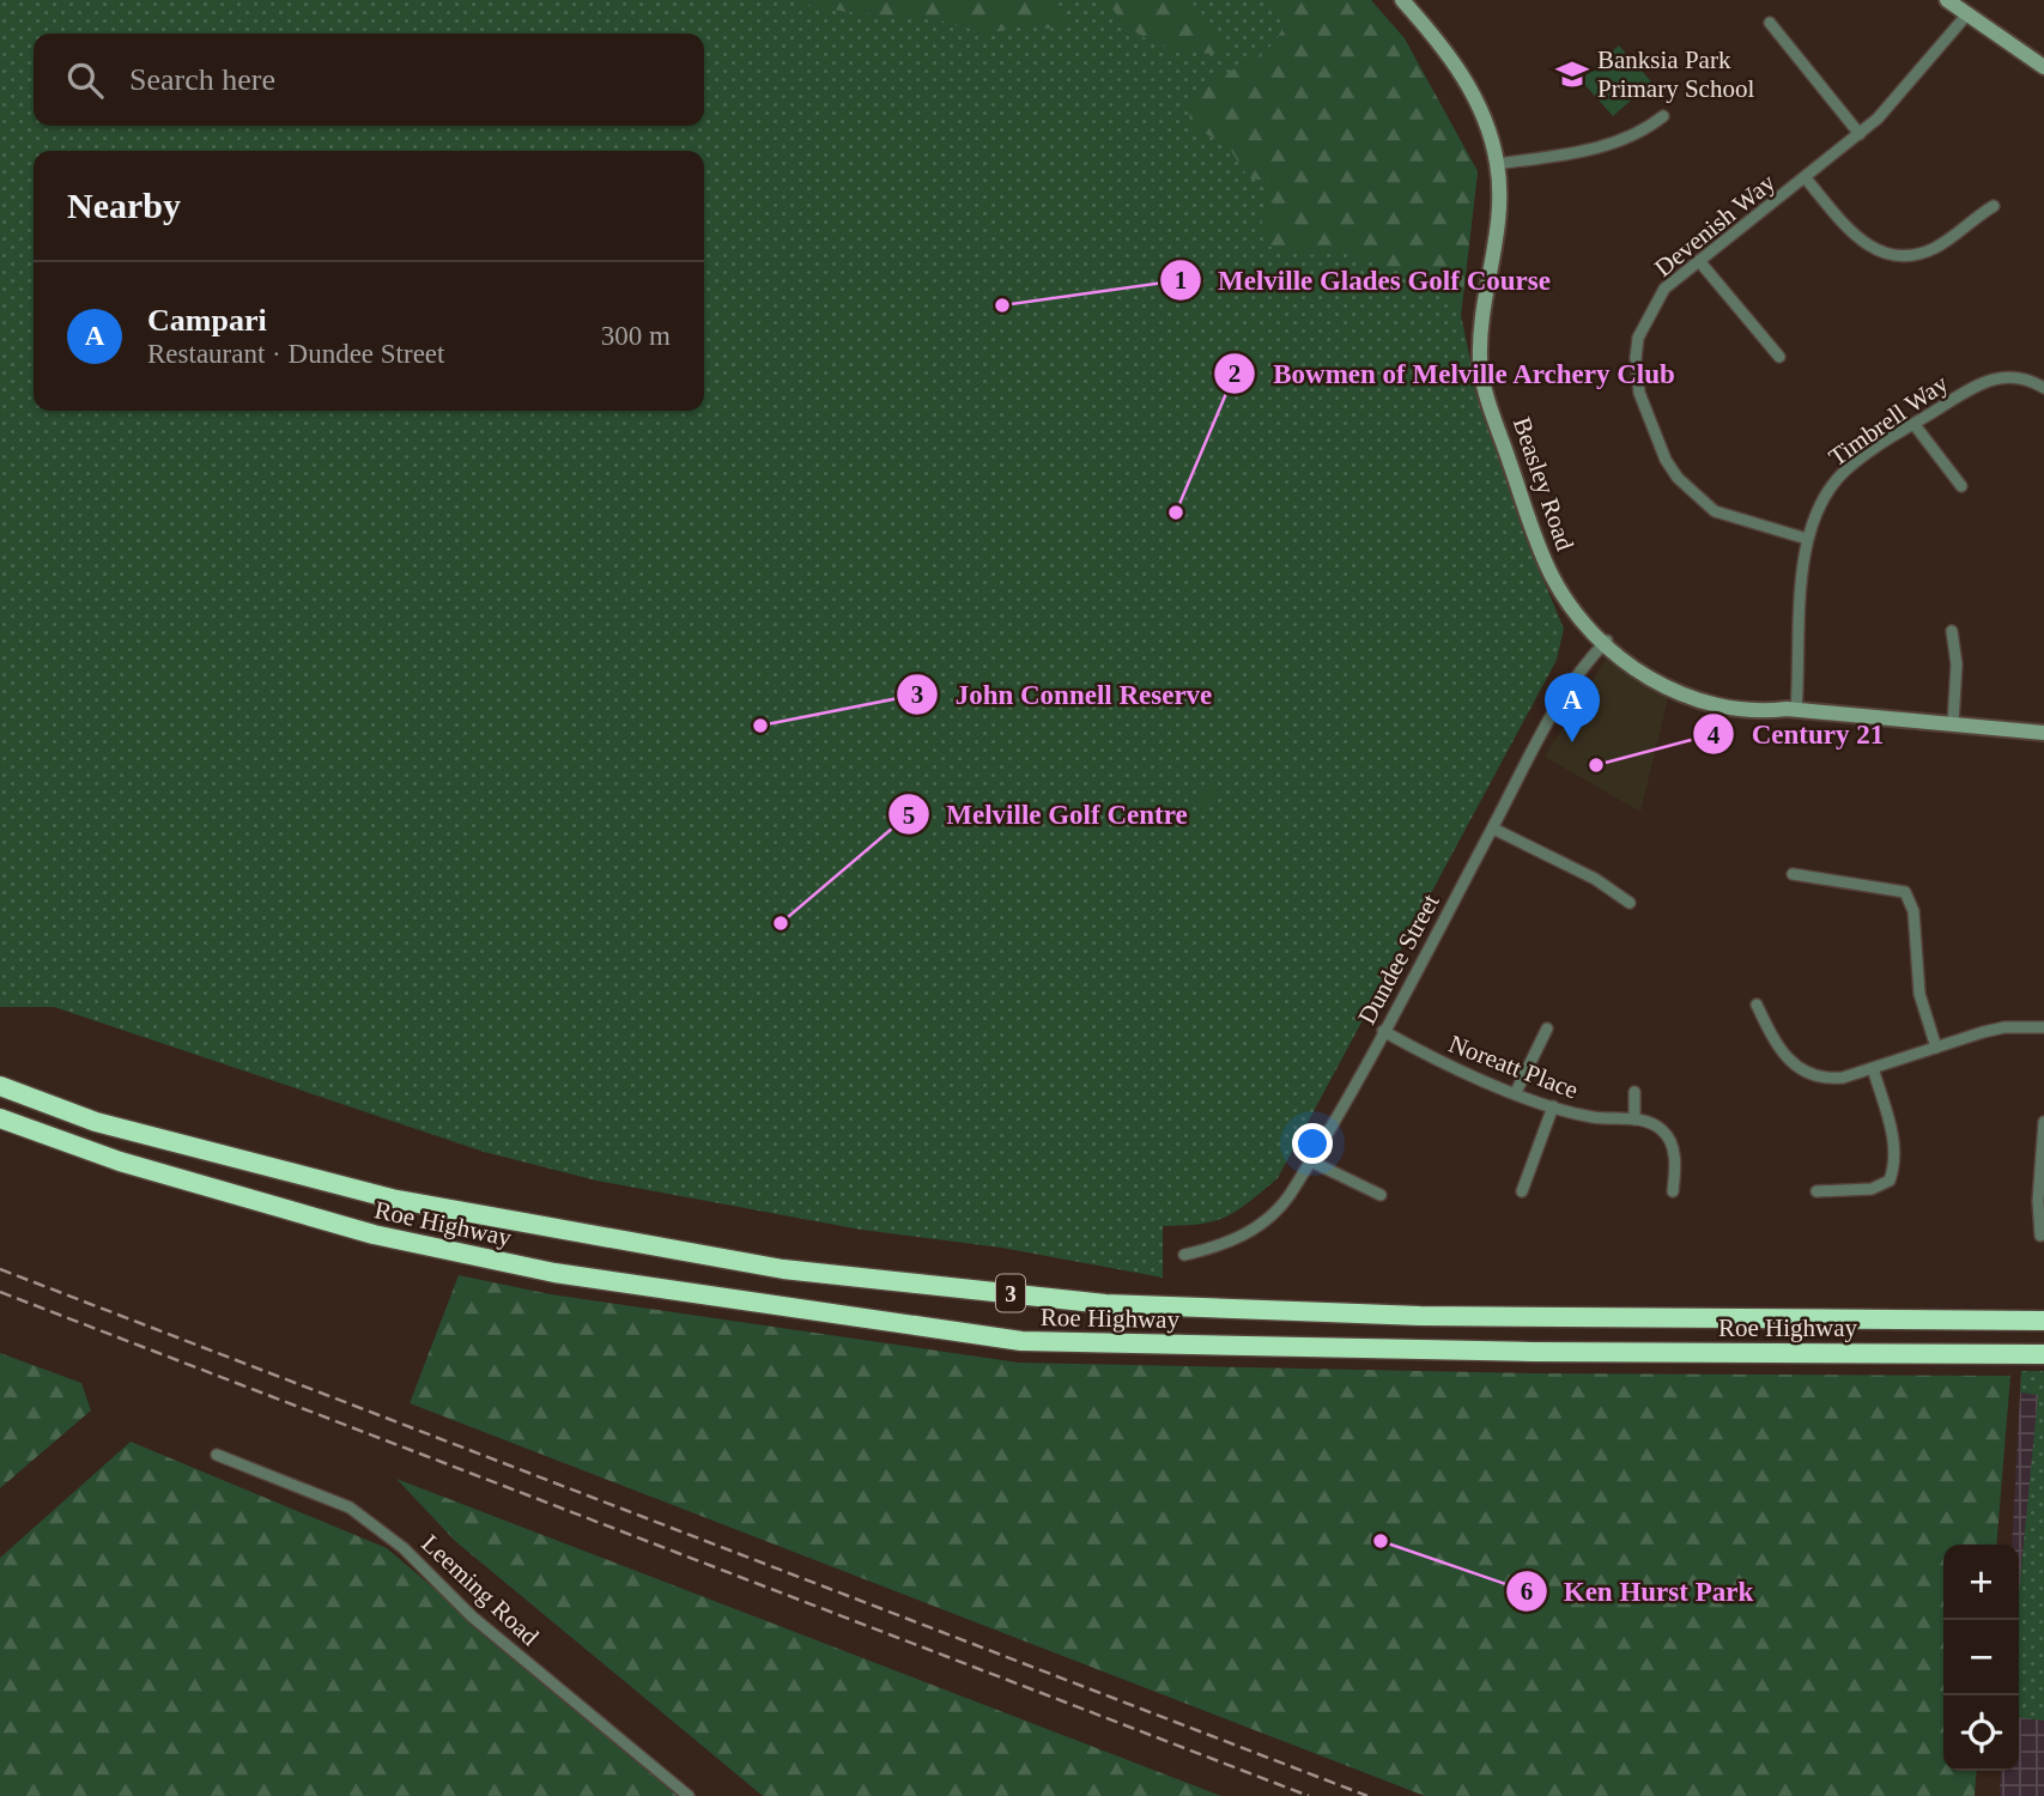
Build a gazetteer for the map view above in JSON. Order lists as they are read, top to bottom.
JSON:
{
  "streets": {
    "highway": ["Roe Highway", "3"],
    "main road": ["Beasley Road"],
    "street": [
      "Devenish Way",
      "Timbrell Way",
      "Dundee Street",
      "Noreatt Place",
      "Leeming Road"
    ]
  },
  "crossings": [
    ["Devenish Way", "Timbrell Way"],
    ["Timbrell Way", "Beasley Road"],
    ["Beasley Road", "Dundee Street"],
    ["Dundee Street", "Noreatt Place"]
  ],
  "places": {
    "school or university": ["Banksia Park Primary School"],
    "other": [
      "Melville Glades Golf Course",
      "Bowmen of Melville Archery Club",
      "John Connell Reserve",
      "Century 21",
      "Melville Golf Centre",
      "Ken Hurst Park"
    ]
  },
  "page": {
    "search": "Search here",
    "heading": "Nearby",
    "list": [
      {
        "mark": "A",
        "name": "Campari",
        "note": "Restaurant · Dundee Street",
        "value": "300 m"
      }
    ],
    "pins": "A",
    "map_buttons": ["+", "−"]
  }
}
